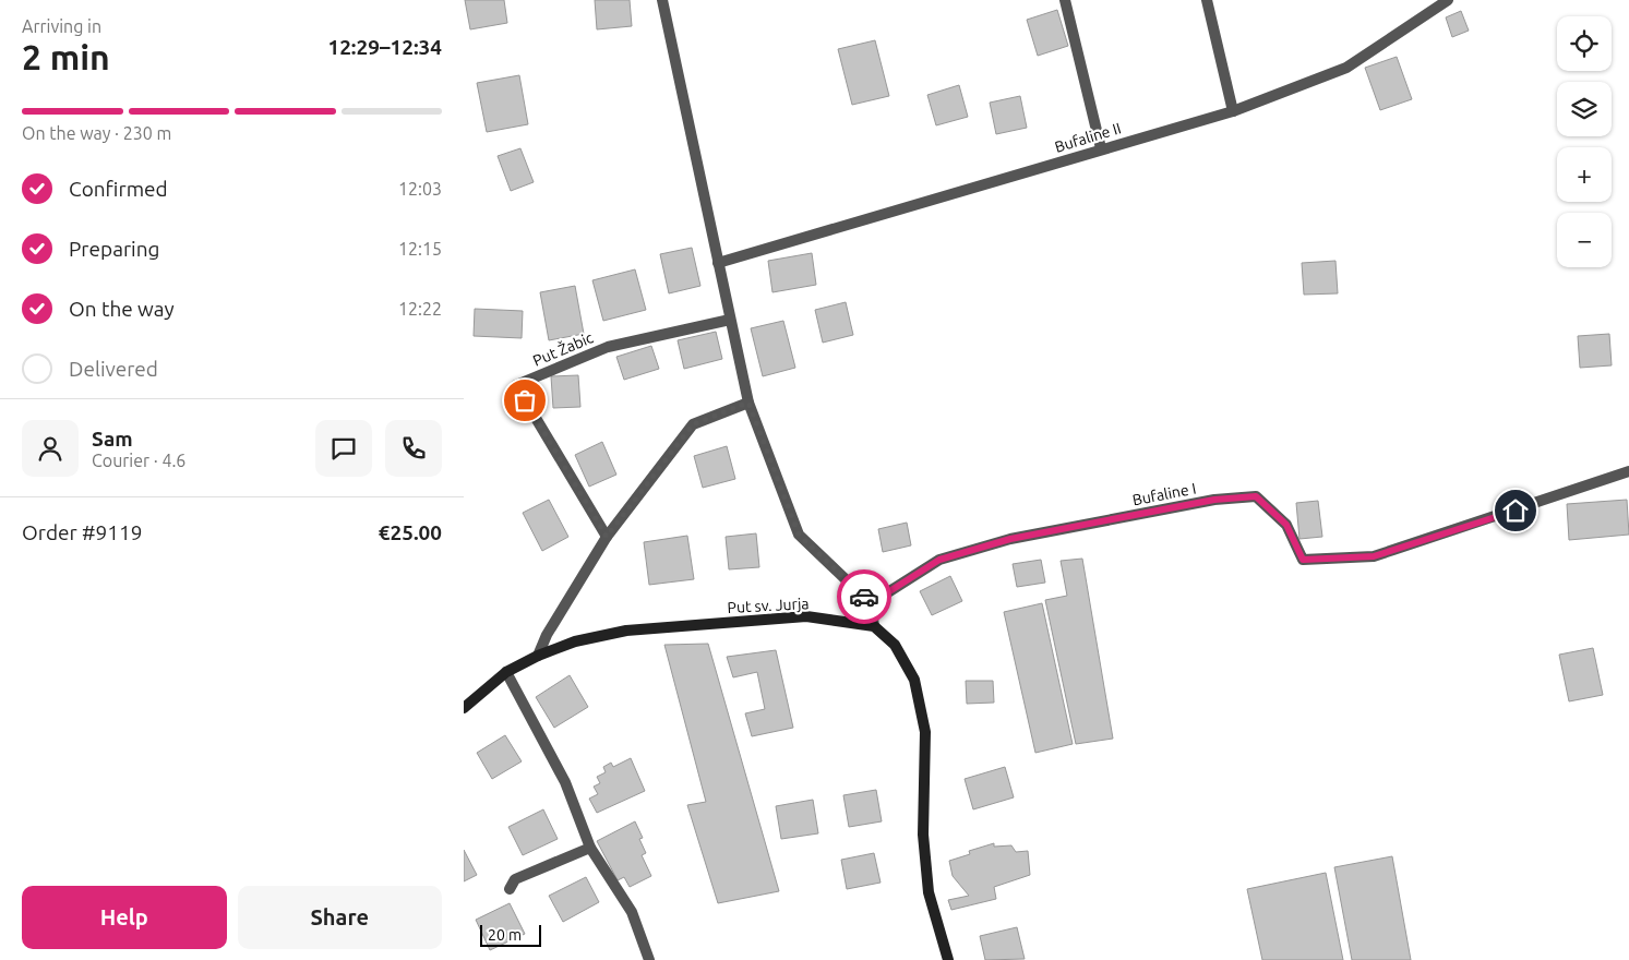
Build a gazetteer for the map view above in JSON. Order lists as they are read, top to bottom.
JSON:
{
  "streets": {
    "street": [
      "Bufaline II",
      "Put Žabic",
      "Bufaline I",
      "Put sv. Jurja"
    ]
  },
  "scale_bar": "20 m",
  "page": {
    "heading": ["2 min", "Arriving in", "12:29–12:34"],
    "panel": [
      "Sam",
      "Courier · 4.6",
      "Order #9119",
      "€25.00"
    ],
    "map_buttons": ["+", "−"],
    "bar": "On the way · 230 m",
    "list": [
      ["Confirmed", "12:03"],
      ["Preparing", "12:15"],
      ["On the way", "12:22"],
      "Delivered"
    ],
    "buttons": ["Help", "Share"],
    "scale": "20 m"
  }
}
